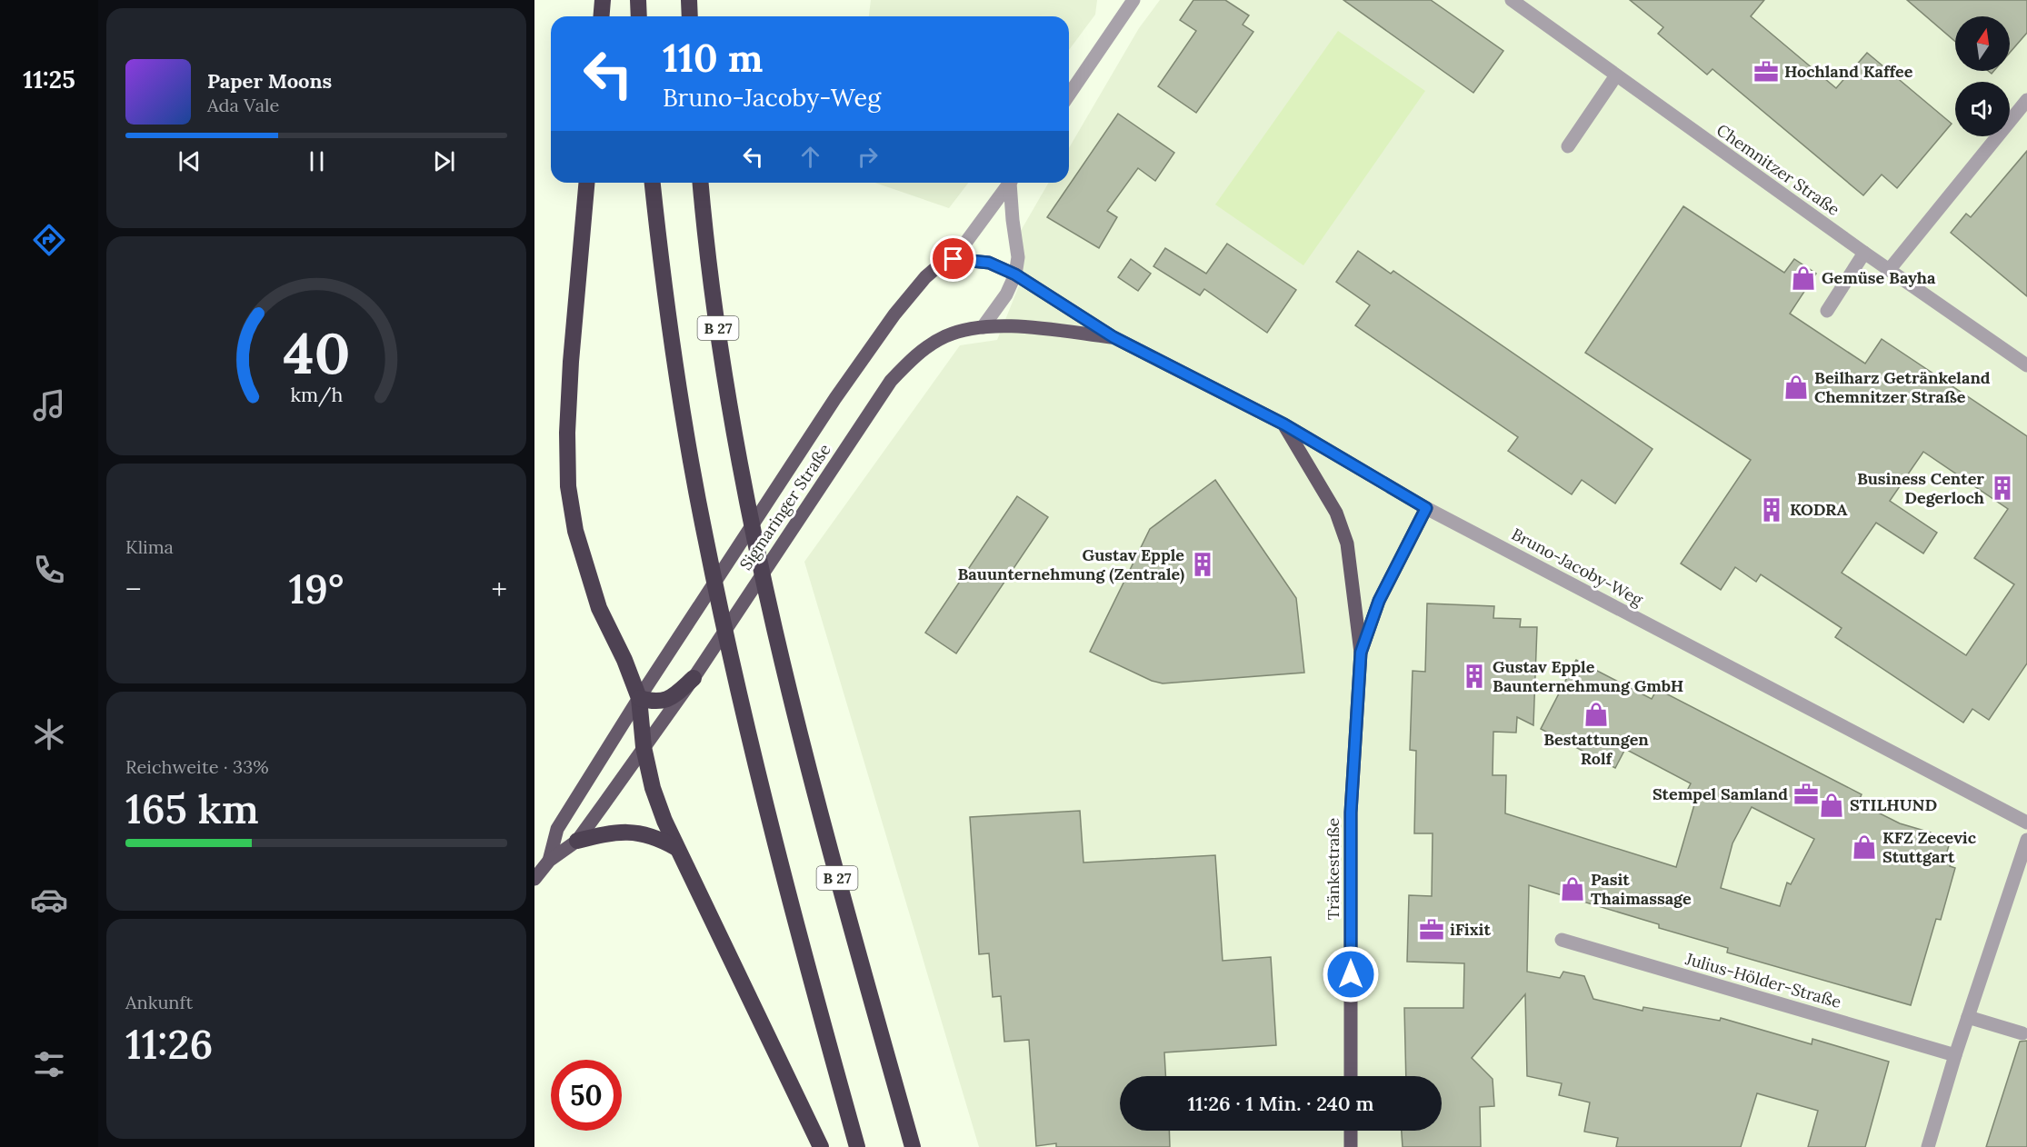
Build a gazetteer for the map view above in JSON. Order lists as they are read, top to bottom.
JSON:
{
  "streets": {
    "highway": ["B 27"],
    "main road": ["Sigmaringer Straße", "Bruno-Jacoby-Weg", "Tränkestraße"],
    "street": ["Chemnitzer Straße", "Julius-Hölder-Straße"]
  },
  "crossings": [
    ["Sigmaringer Straße", "Bruno-Jacoby-Weg"],
    ["Bruno-Jacoby-Weg", "Tränkestraße"]
  ],
  "places": {
    "office": ["Hochland Kaffee", "Stempel Samland", "iFixit"],
    "shop": [
      "Gemüse Bayha",
      "Beilharz Getränkeland Chemnitzer Straße",
      "Bestattungen Rolf",
      "STILHUND",
      "KFZ Zecevic Stuttgart",
      "Pasit Thaimassage"
    ],
    "building": [
      "Business Center Degerloch",
      "KODRA",
      "Gustav Epple Bauunternehmung (Zentrale)",
      "Gustav Epple Baunternehmung GmbH"
    ]
  },
  "north": "top",
  "page": {
    "tabs": "11:25",
    "turn": ["110 m", "Bruno-Jacoby-Weg"],
    "song": ["Paper Moons", "Ada Vale"],
    "tile": [
      "Klima",
      ["Reichweite · 33%", "165 km"],
      ["Ankunft", "11:26"]
    ],
    "heat": ["−", "19°", "+"],
    "limit": "50",
    "trip": "11:26 · 1 Min. · 240 m",
    "gauge": ["40", "km/h"]
  }
}
